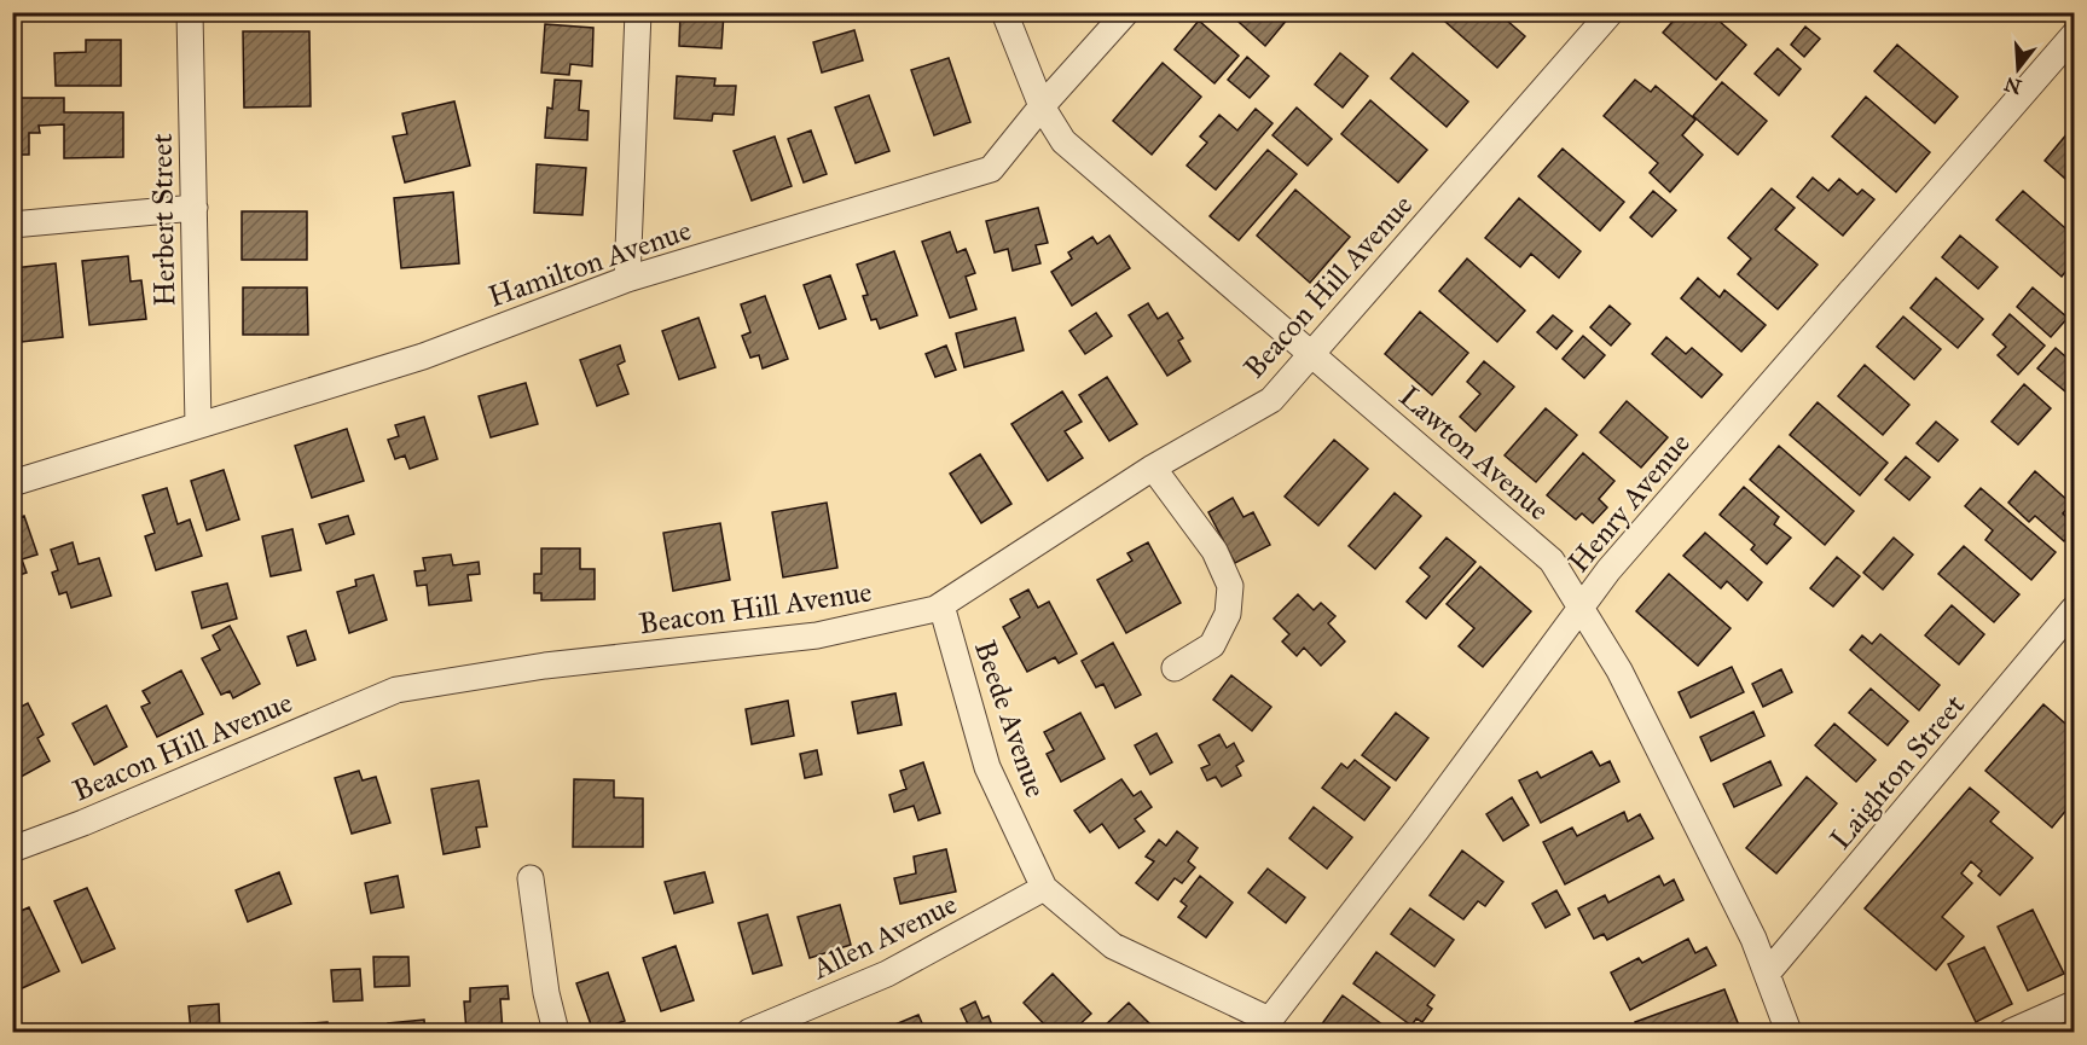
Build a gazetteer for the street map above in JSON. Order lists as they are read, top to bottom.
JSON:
{
  "streets": {
    "street": [
      "Herbert Street",
      "Hamilton Avenue",
      "Beacon Hill Avenue",
      "Lawton Avenue",
      "Henry Avenue",
      "Beede Avenue",
      "Laighton Street",
      "Allen Avenue"
    ]
  },
  "crossings": [
    ["Herbert Street", "Hamilton Avenue"],
    ["Hamilton Avenue", "Lawton Avenue"],
    ["Beacon Hill Avenue", "Lawton Avenue"],
    ["Beacon Hill Avenue", "Beede Avenue"],
    ["Lawton Avenue", "Henry Avenue"],
    ["Lawton Avenue", "Laighton Street"],
    ["Henry Avenue", "Beede Avenue"],
    ["Beede Avenue", "Allen Avenue"]
  ],
  "north": "bottom"
}
